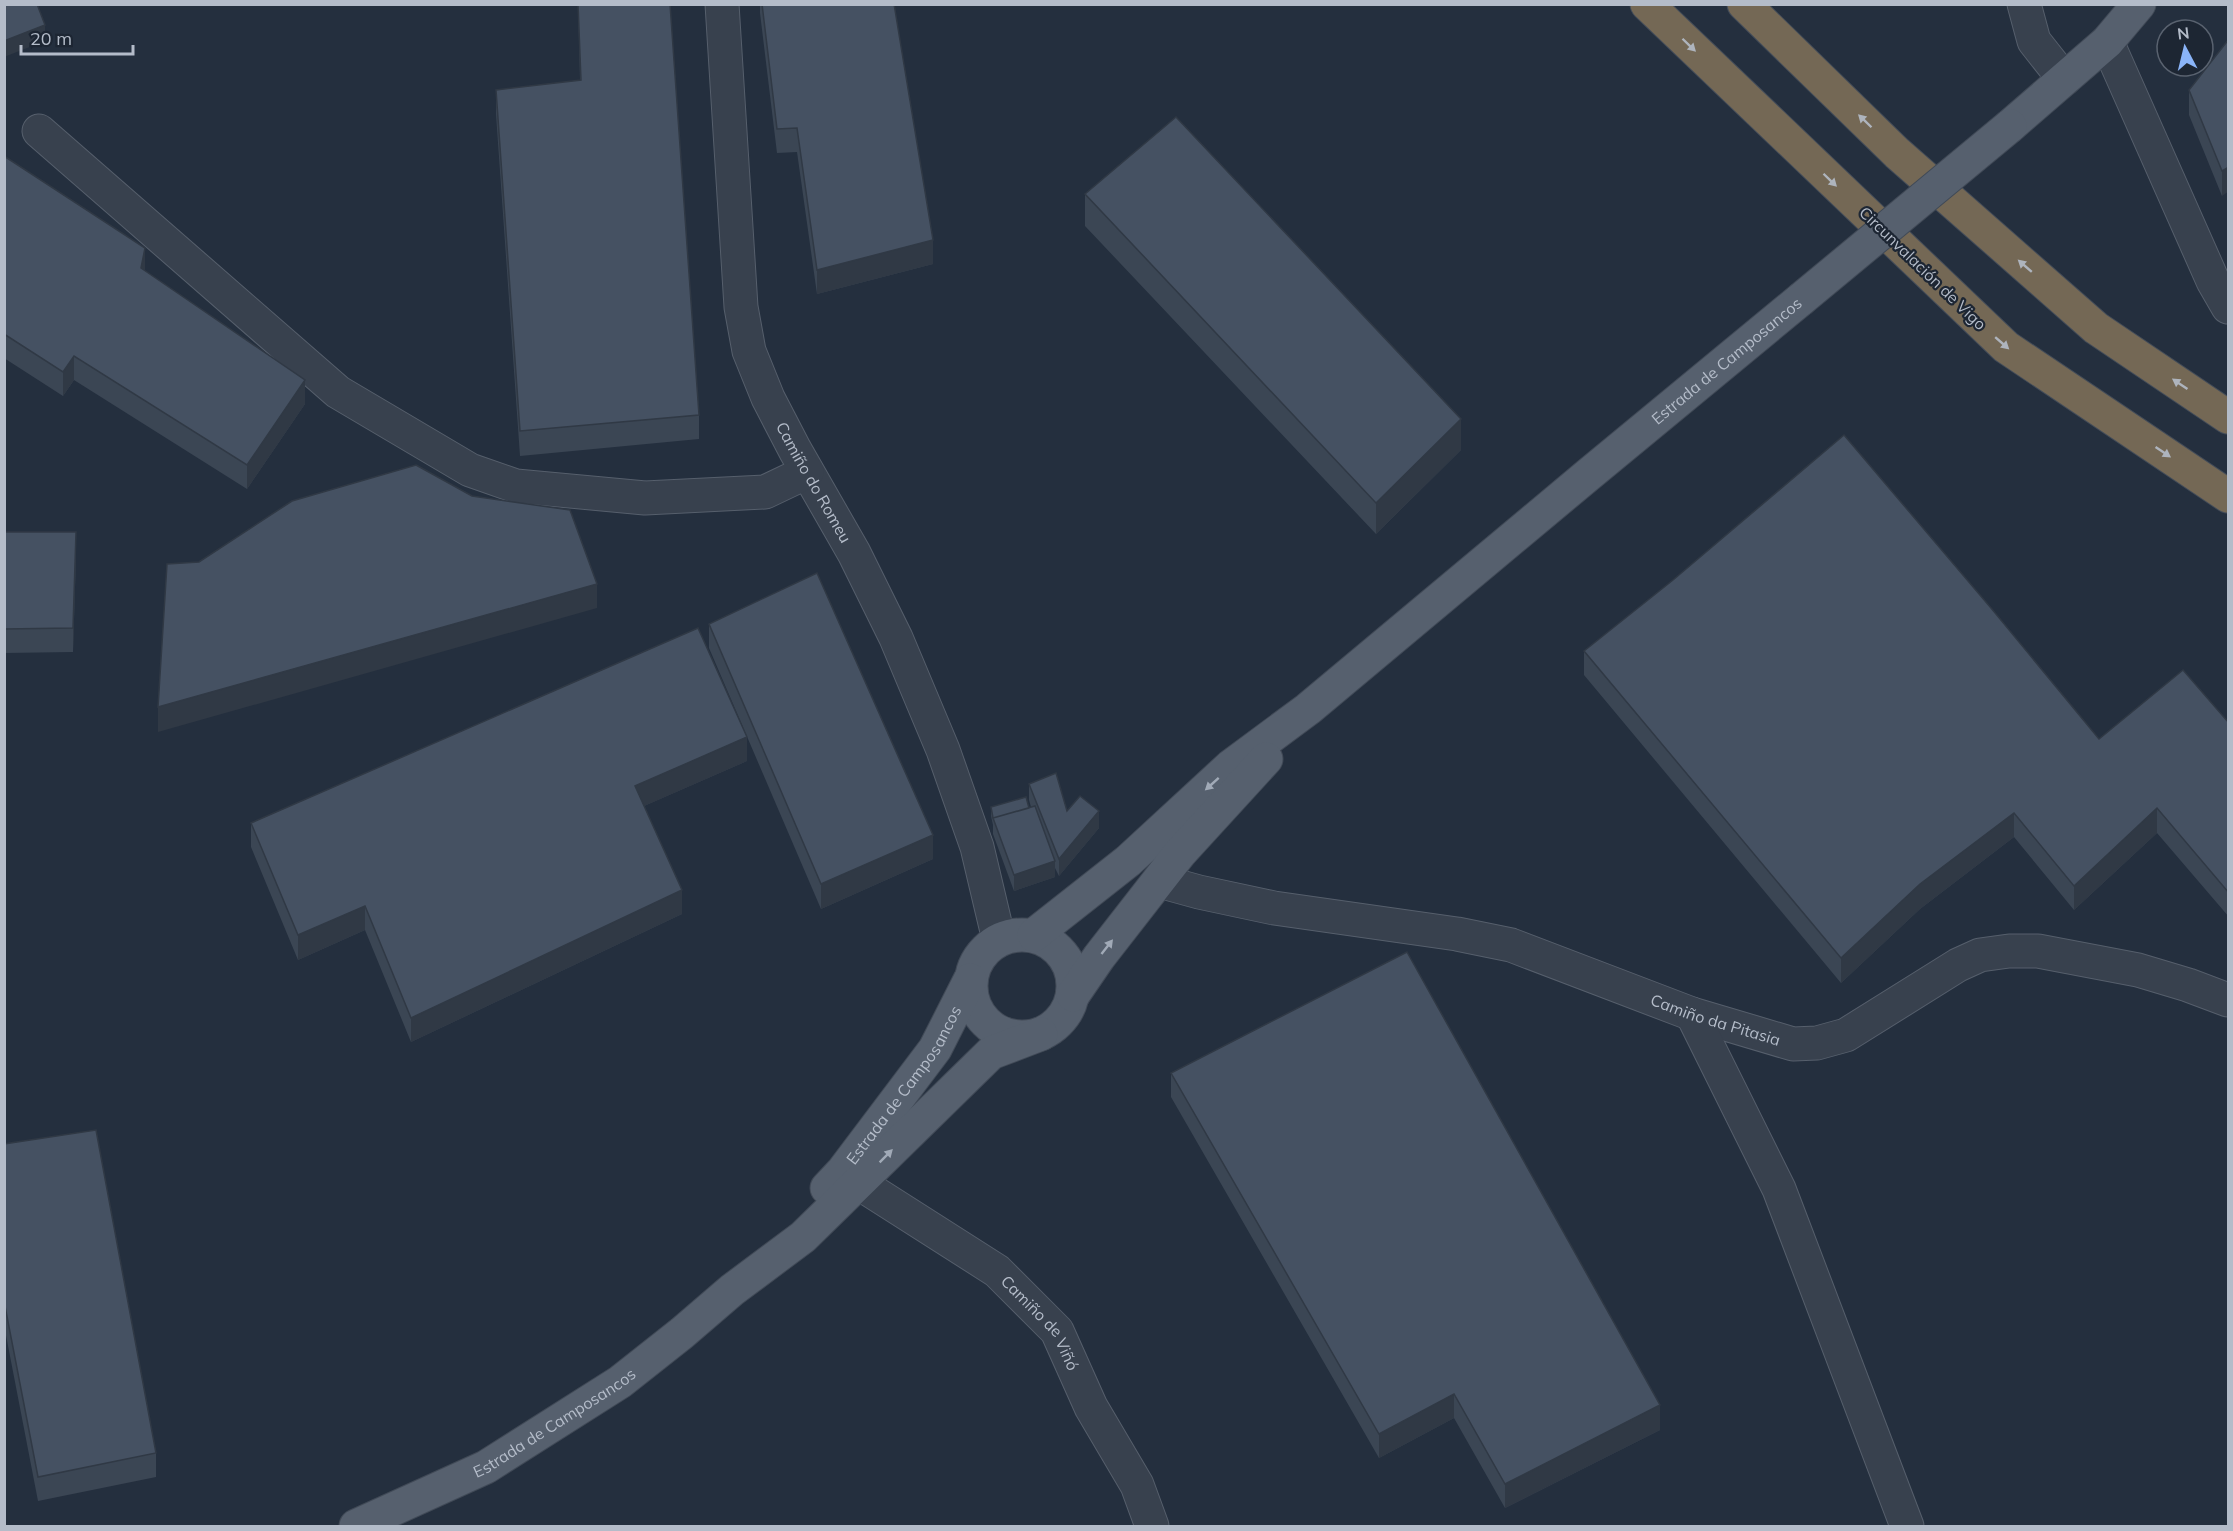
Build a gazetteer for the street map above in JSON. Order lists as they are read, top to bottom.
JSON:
{
  "streets": {
    "highway": ["Circunvalación de Vigo"],
    "main road": ["Estrada de Camposancos"],
    "street": ["Camiño do Romeu", "Camiño da Pitasia", "Camiño de Viñó"]
  },
  "crossings": [
    ["Estrada de Camposancos", "Camiño do Romeu"],
    ["Estrada de Camposancos", "Camiño da Pitasia"],
    ["Estrada de Camposancos", "Camiño de Viñó"]
  ],
  "scale_bar": "20 m",
  "north": "top"
}
